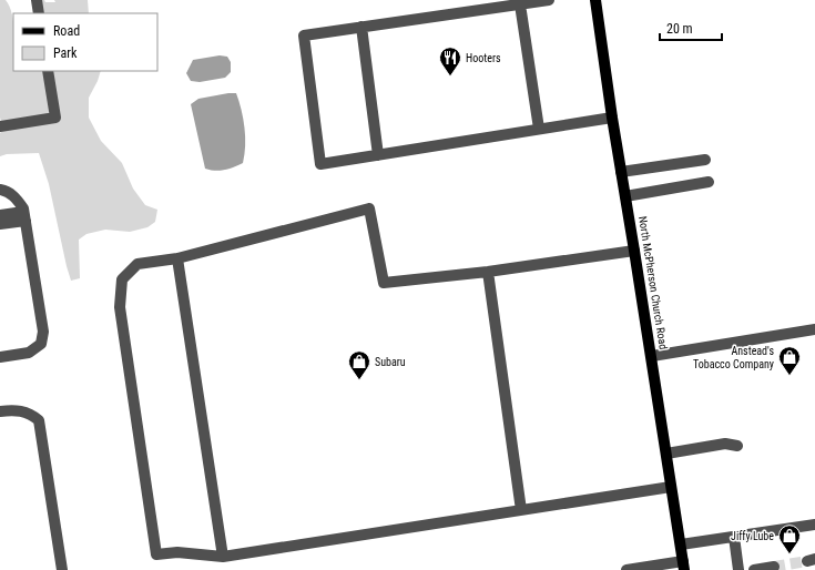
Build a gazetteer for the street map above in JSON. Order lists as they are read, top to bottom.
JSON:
{
  "streets": {
    "main road": ["North McPherson Church Road"]
  },
  "places": {
    "restaurant": ["Hooters"],
    "shop": ["Anstead's Tobacco Company", "Subaru", "Jiffy Lube"]
  },
  "legend": ["Road", "Park"],
  "scale_bar": "20 m"
}
